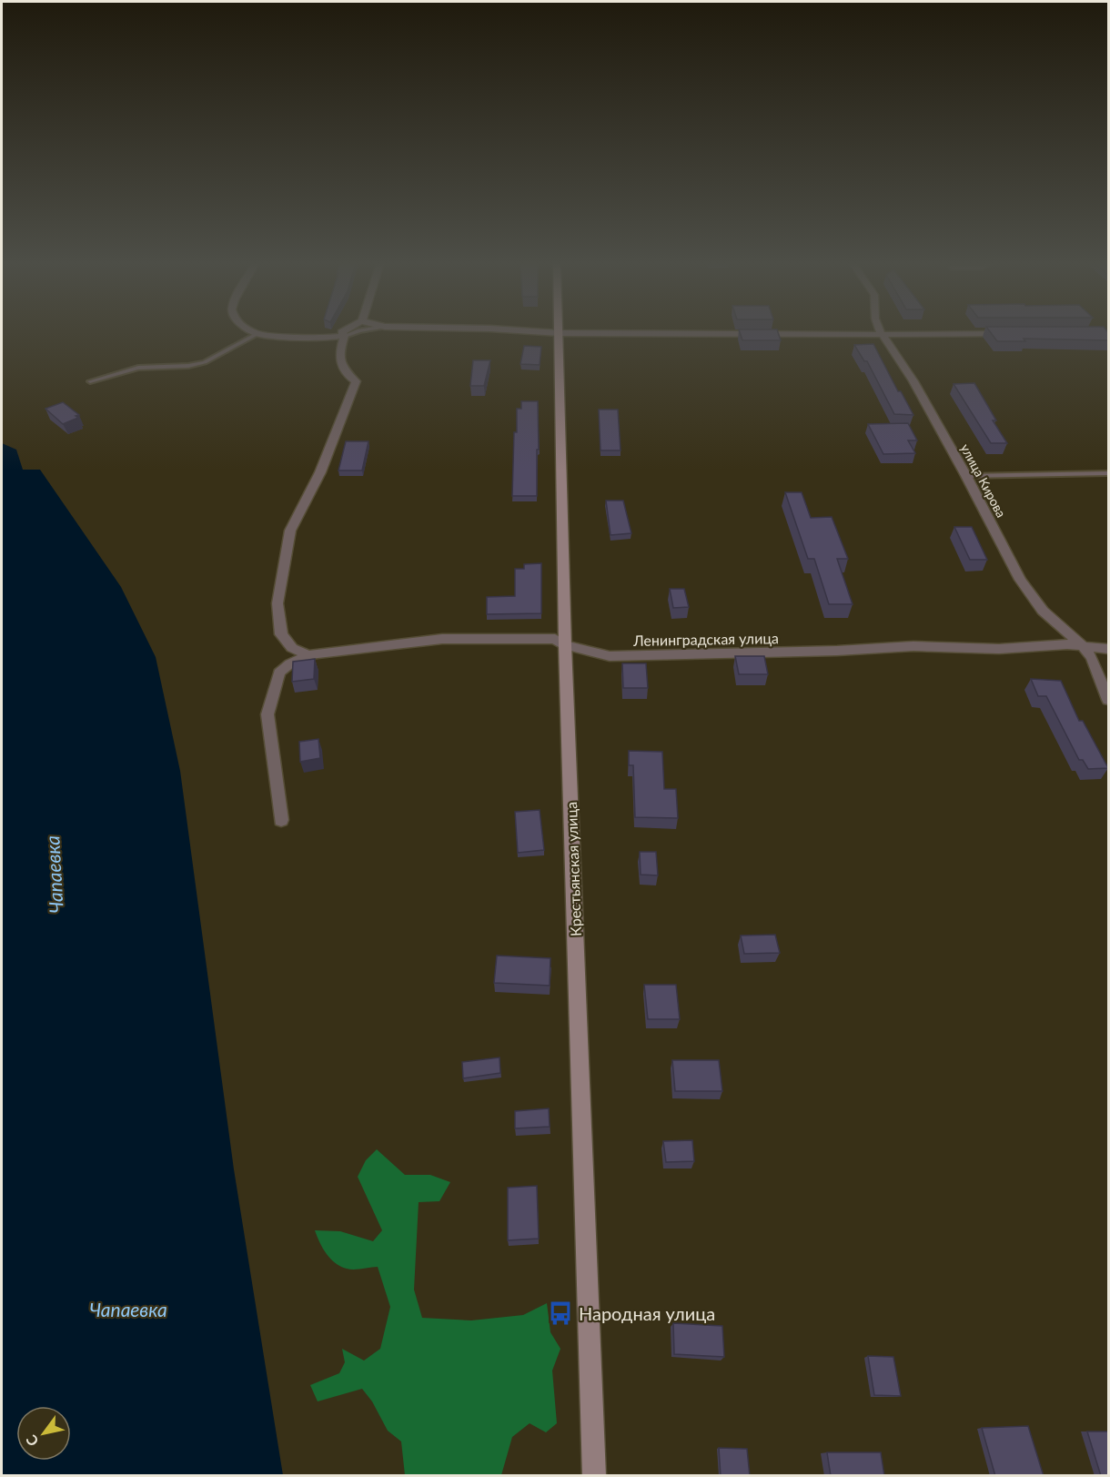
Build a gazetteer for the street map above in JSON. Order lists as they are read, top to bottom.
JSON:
{
  "streets": {
    "street": ["улица Кирова", "Ленинградская улица", "Крестьянская улица"]
  },
  "crossings": [
    ["улица Кирова", "Ленинградская улица"],
    ["Ленинградская улица", "Крестьянская улица"]
  ],
  "water": ["Чапаевка"],
  "places": {
    "bus stop": ["Народная улица"]
  },
  "north": "bottom left"
}
